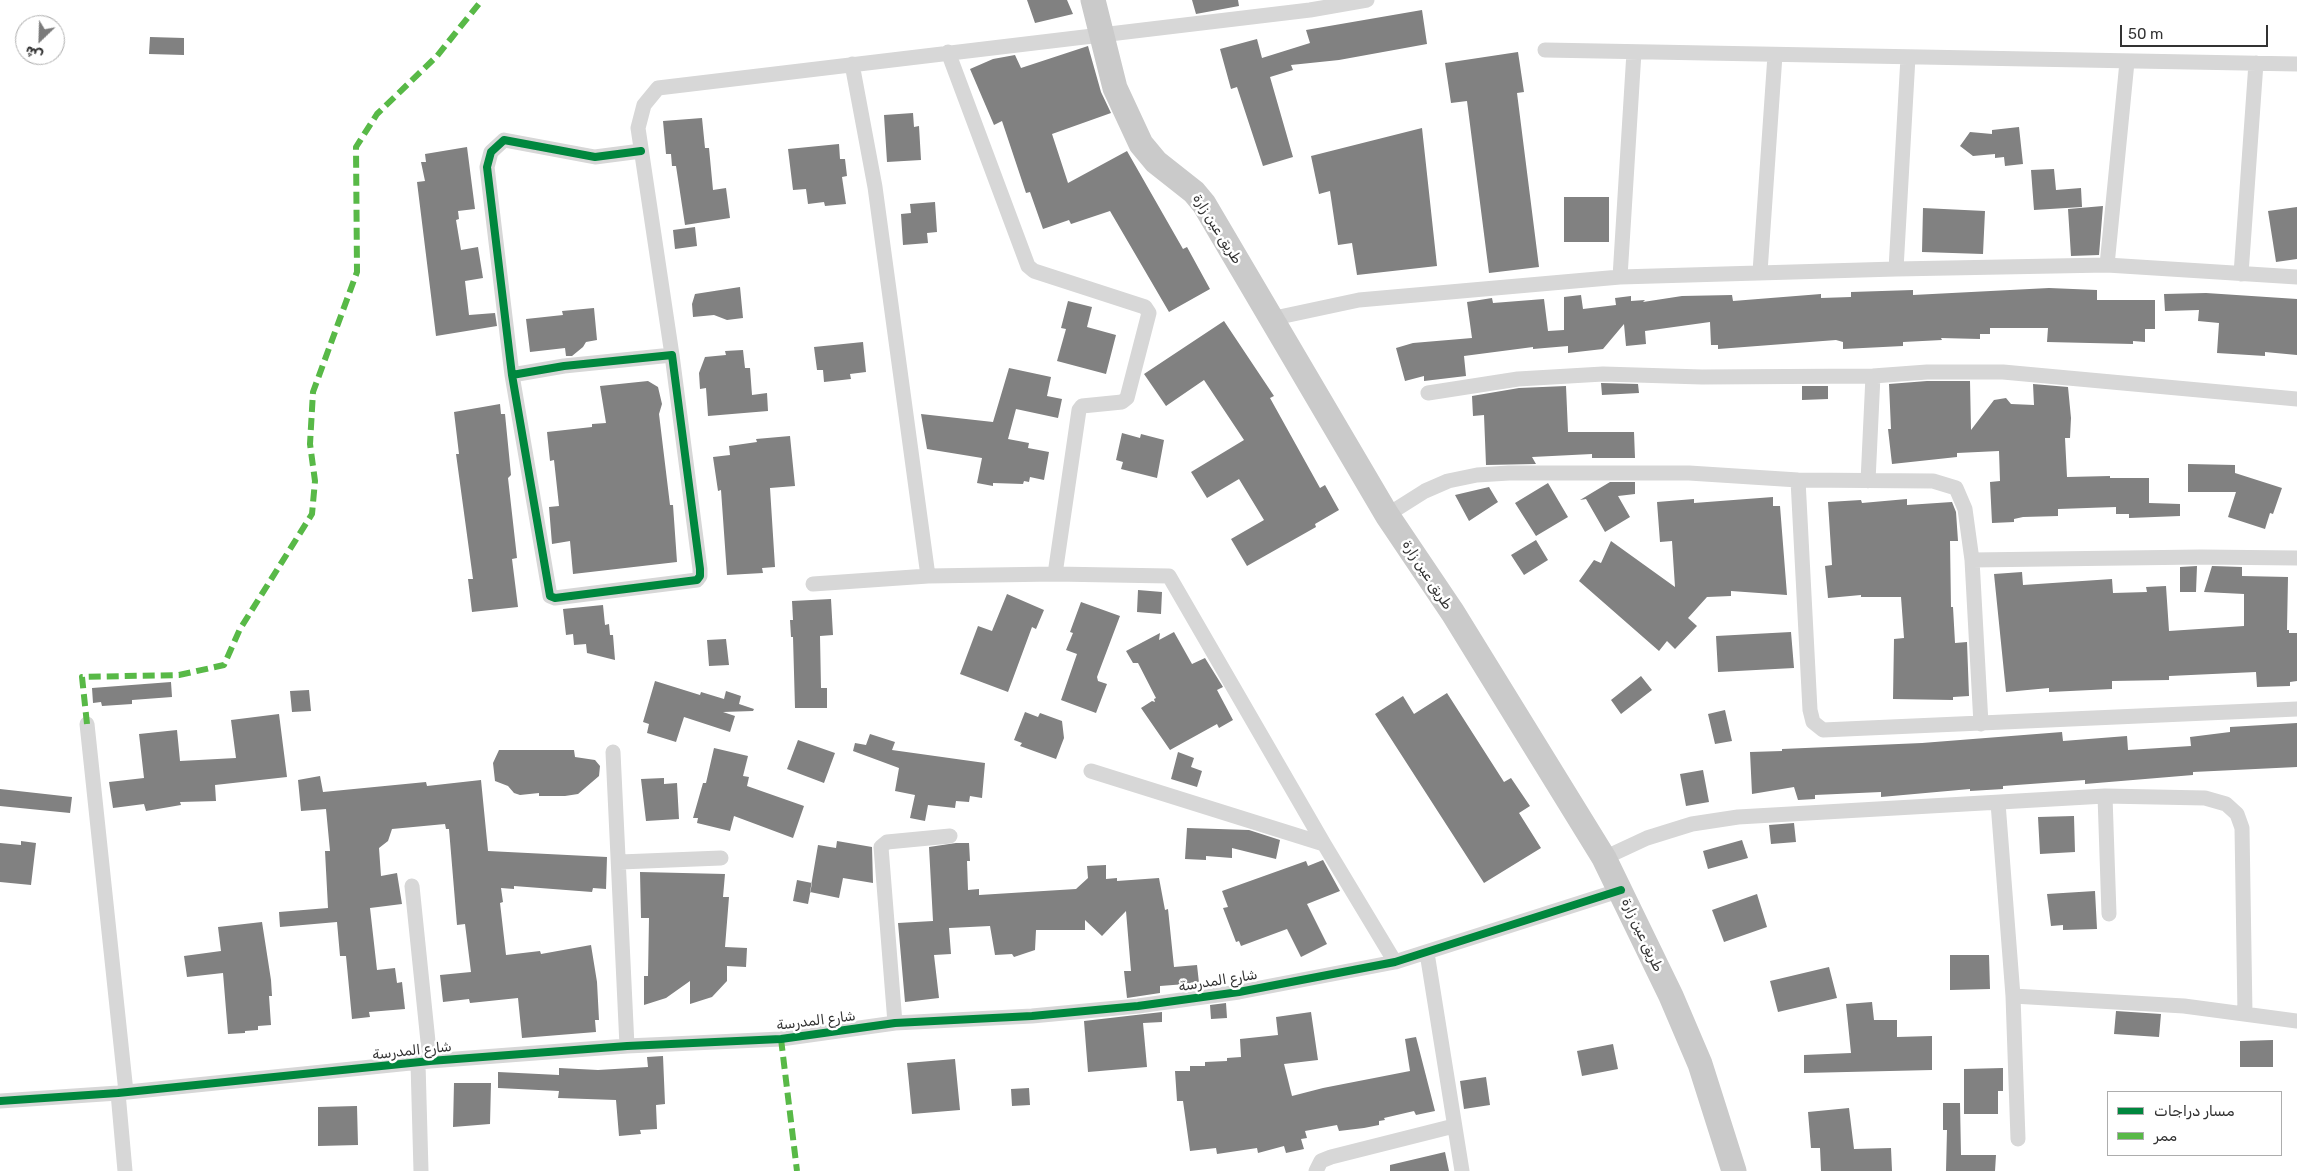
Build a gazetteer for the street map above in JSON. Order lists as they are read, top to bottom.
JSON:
{
  "streets": {
    "main road": ["طريق عين زارة"],
    "street": ["شارع المدرسة"]
  },
  "crossings": [
    ["طريق عين زارة", "شارع المدرسة"]
  ],
  "legend": ["مسار دراجات", "ممر"],
  "scale_bar": "50 m",
  "north": "bottom left"
}
